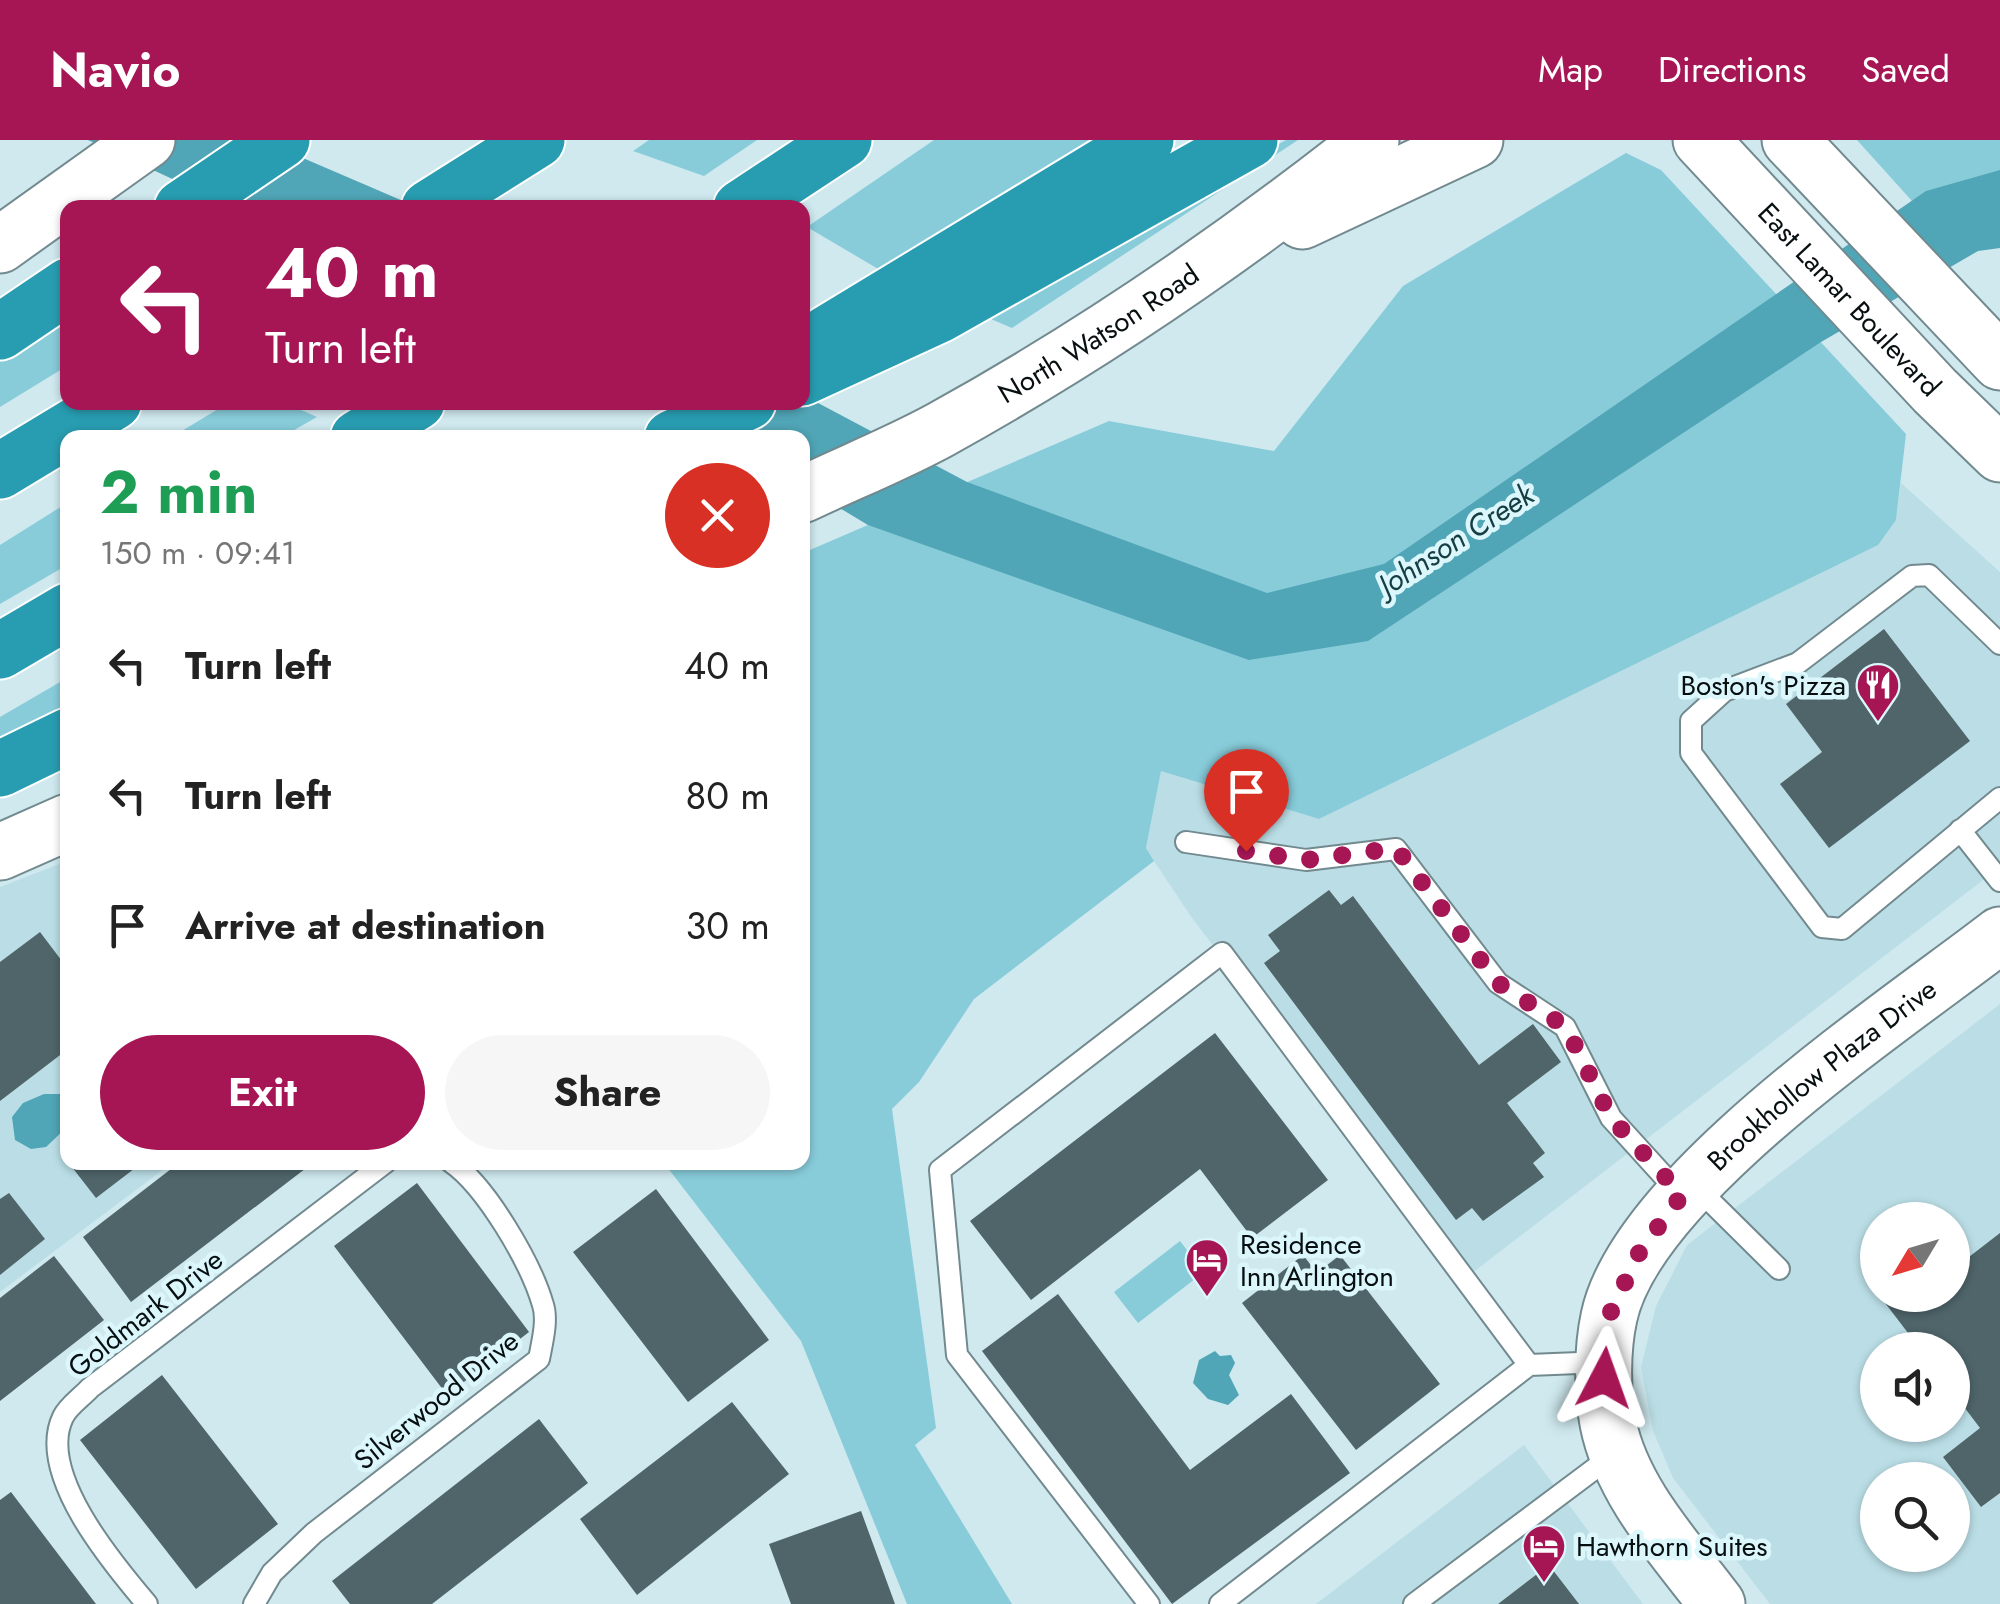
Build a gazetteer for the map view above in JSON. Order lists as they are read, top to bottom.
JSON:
{
  "streets": {
    "street": ["East Lamar Boulevard", "North Watson Road", "Brookhollow Plaza Drive"],
    "lane": ["Goldmark Drive", "Silverwood Drive"]
  },
  "water": ["Johnson Creek"],
  "places": {
    "restaurant": ["Boston's Pizza"],
    "hotel": ["Residence Inn Arlington", "Hawthorn Suites"]
  },
  "north": "bottom left",
  "page": {
    "header": "Navio",
    "nav": ["Map", "Directions", "Saved"],
    "turn": ["40 m", "Turn left"],
    "heading": ["2 min", "150 m · 09:41"],
    "list": [
      {
        "name": "Turn left",
        "value": "40 m"
      },
      {
        "name": "Turn left",
        "value": "80 m"
      },
      {
        "name": "Arrive at destination",
        "value": "30 m"
      }
    ],
    "buttons": ["Exit", "Share"]
  }
}
